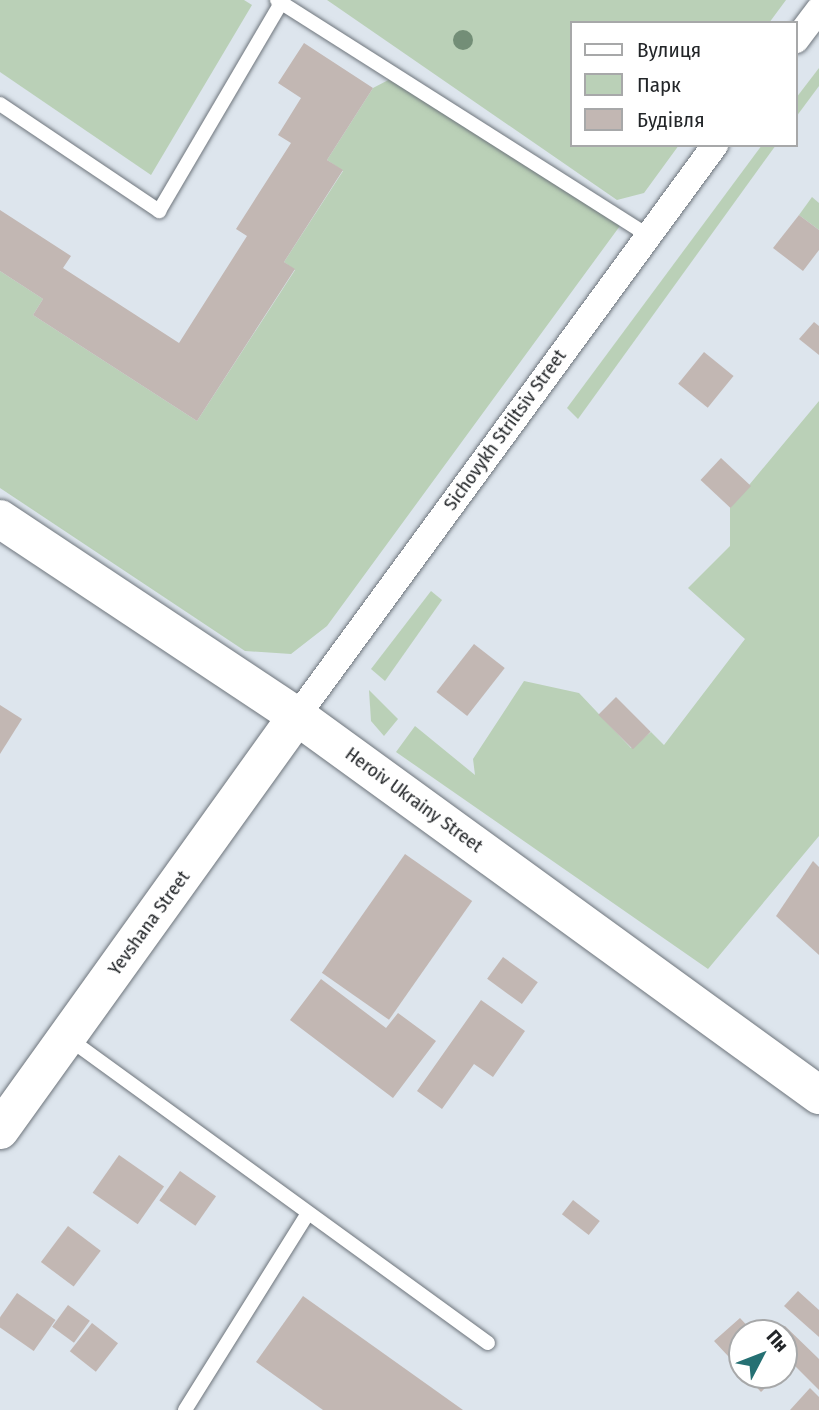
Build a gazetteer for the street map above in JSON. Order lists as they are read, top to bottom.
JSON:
{
  "streets": {
    "main road": ["Heroiv Ukrainy Street", "Yevshana Street"],
    "street": ["Sichovykh Striltsiv Street"]
  },
  "crossings": [
    ["Sichovykh Striltsiv Street", "Heroiv Ukrainy Street"],
    ["Sichovykh Striltsiv Street", "Yevshana Street"],
    ["Heroiv Ukrainy Street", "Yevshana Street"]
  ],
  "legend": ["Вулиця", "Парк", "Будівля"],
  "north": "top right"
}
